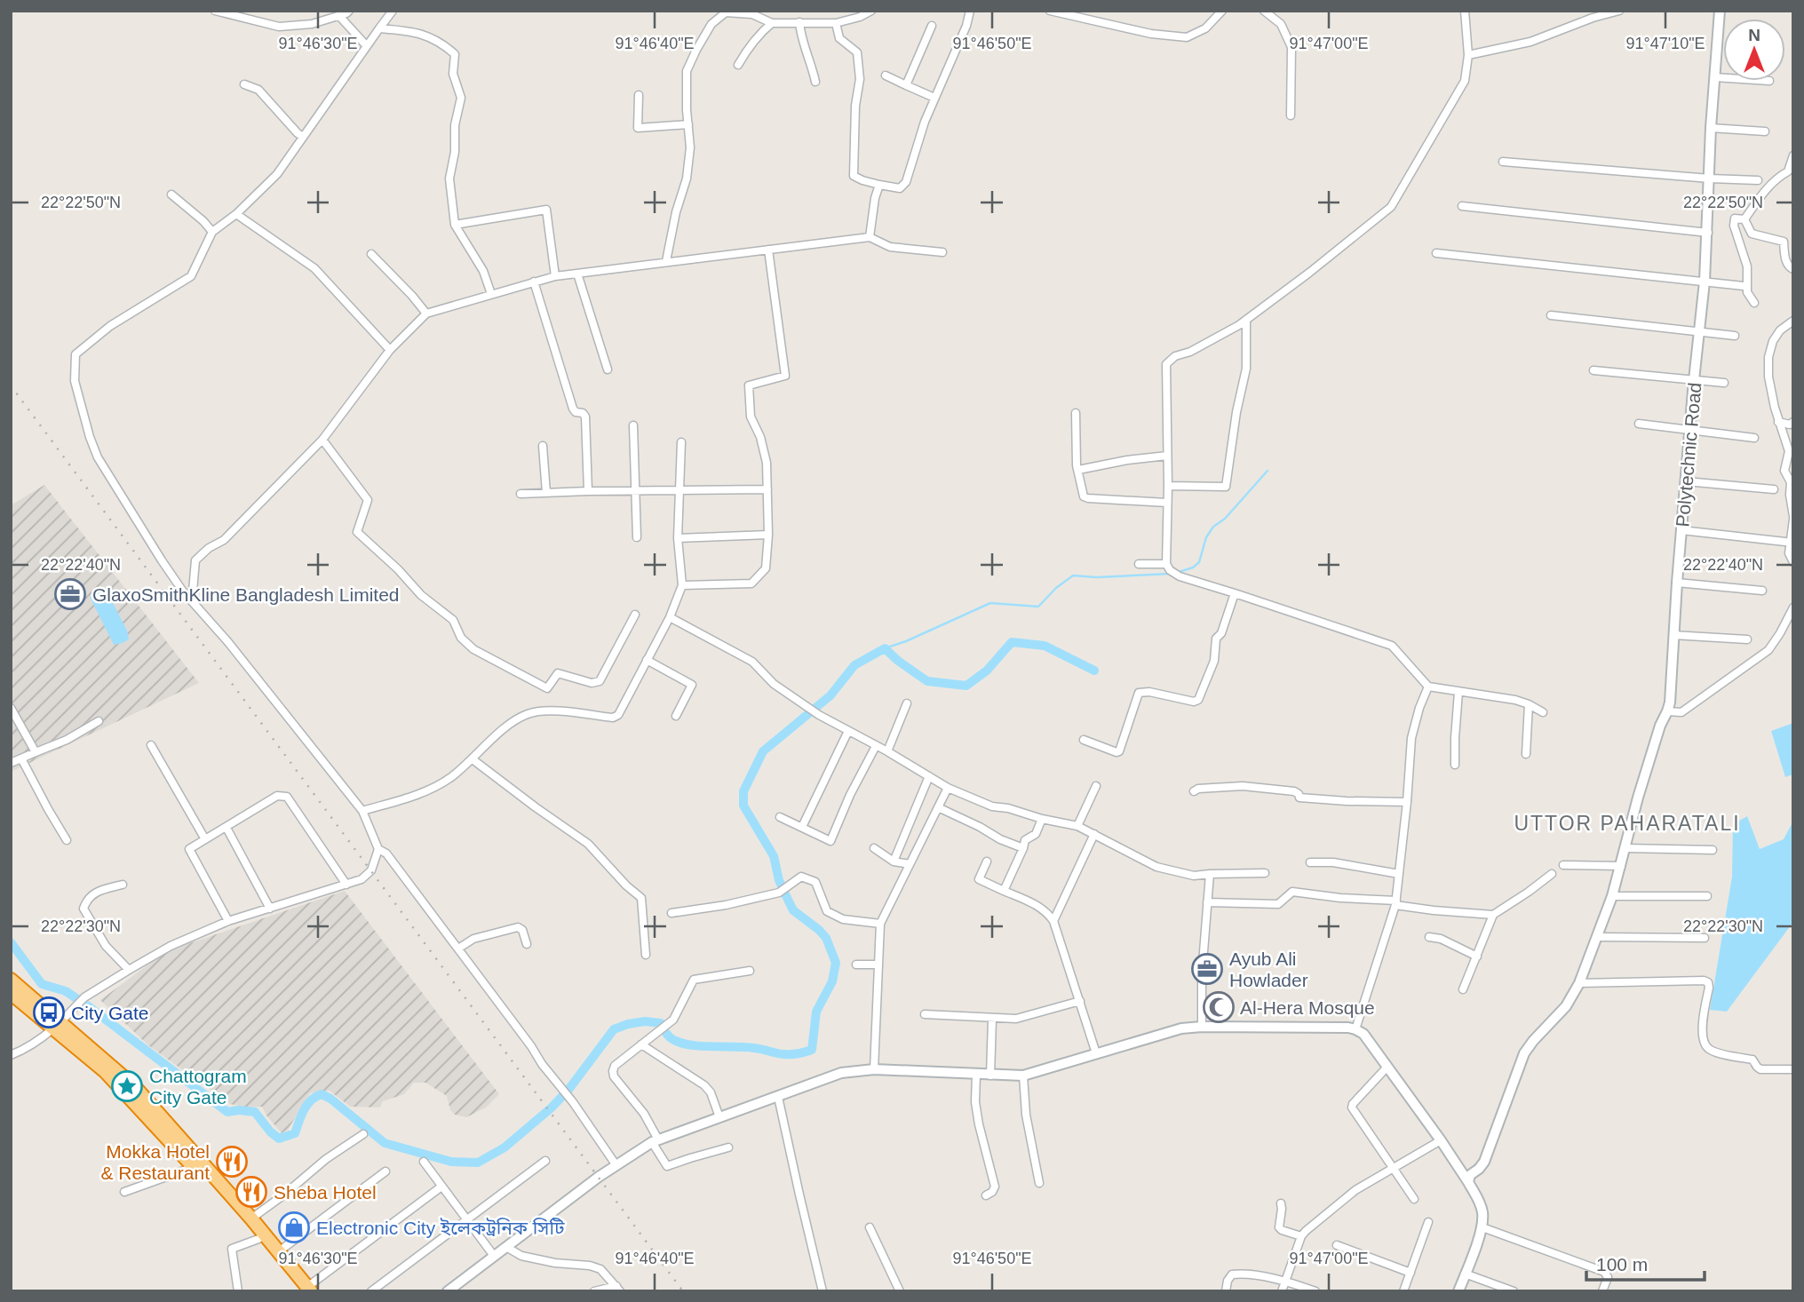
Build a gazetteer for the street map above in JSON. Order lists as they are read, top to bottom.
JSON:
{
  "streets": {
    "street": ["Polytechnic Road"]
  },
  "districts": ["UTTOR PAHARATALI"],
  "places": {
    "office": ["GlaxoSmithKline Bangladesh Limited", "Ayub Ali Howlader"],
    "mosque": ["Al-Hera Mosque"],
    "bus stop": ["City Gate"],
    "place": ["Chattogram City Gate"],
    "restaurant": ["Mokka Hotel & Restaurant", "Sheba Hotel"],
    "shop": ["Electronic City ইলেকট্রনিক সিটি"]
  },
  "scale_bar": "100 m",
  "north": "top",
  "coordinates": [
    "91°46'30\"E",
    "91°46'40\"E",
    "91°46'50\"E",
    "91°47'00\"E",
    "91°47'10\"E",
    "22°22'50\"N",
    "22°22'40\"N",
    "22°22'30\"N"
  ]
}
